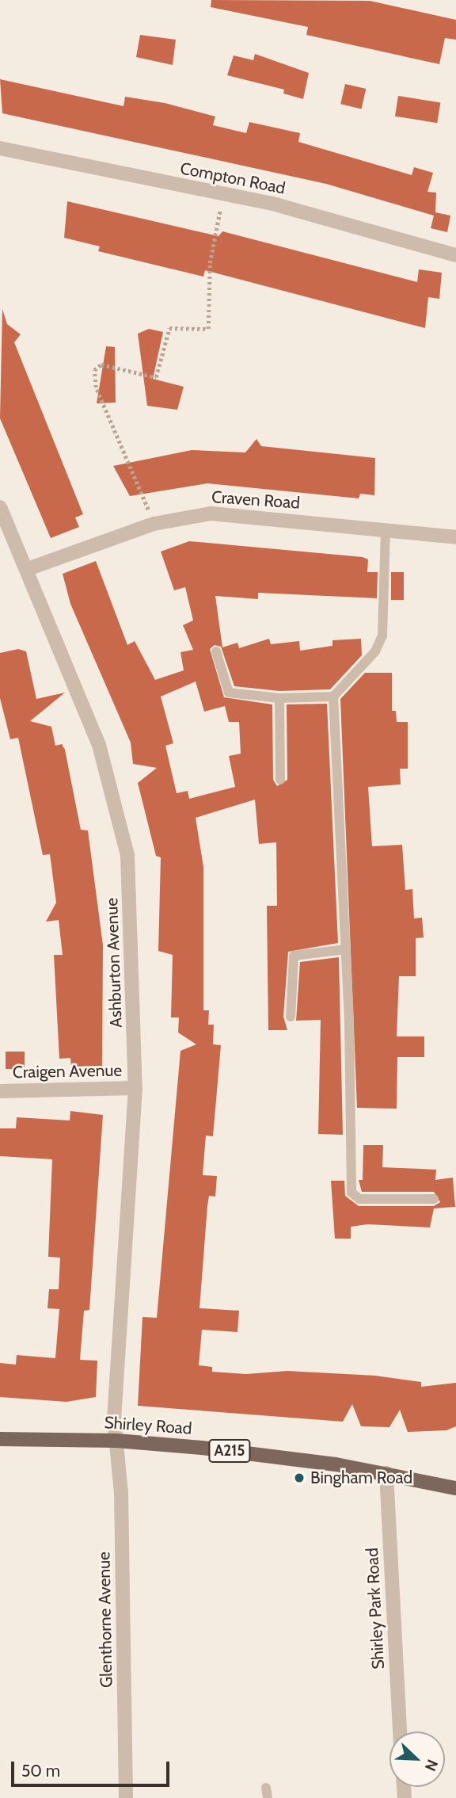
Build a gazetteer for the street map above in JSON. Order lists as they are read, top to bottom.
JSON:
{
  "streets": {
    "main road": ["Shirley Road", "A215"],
    "street": [
      "Compton Road",
      "Craven Road",
      "Ashburton Avenue",
      "Craigen Avenue",
      "Shirley Park Road",
      "Glenthorne Avenue"
    ]
  },
  "crossings": [
    ["Craven Road", "Ashburton Avenue"],
    ["Ashburton Avenue", "Craigen Avenue"],
    ["Ashburton Avenue", "Shirley Road"],
    ["Ashburton Avenue", "Glenthorne Avenue"],
    ["Shirley Road", "Shirley Park Road"],
    ["Shirley Road", "Glenthorne Avenue"]
  ],
  "places": ["Bingham Road"],
  "scale_bar": "50 m",
  "north": "bottom right"
}
